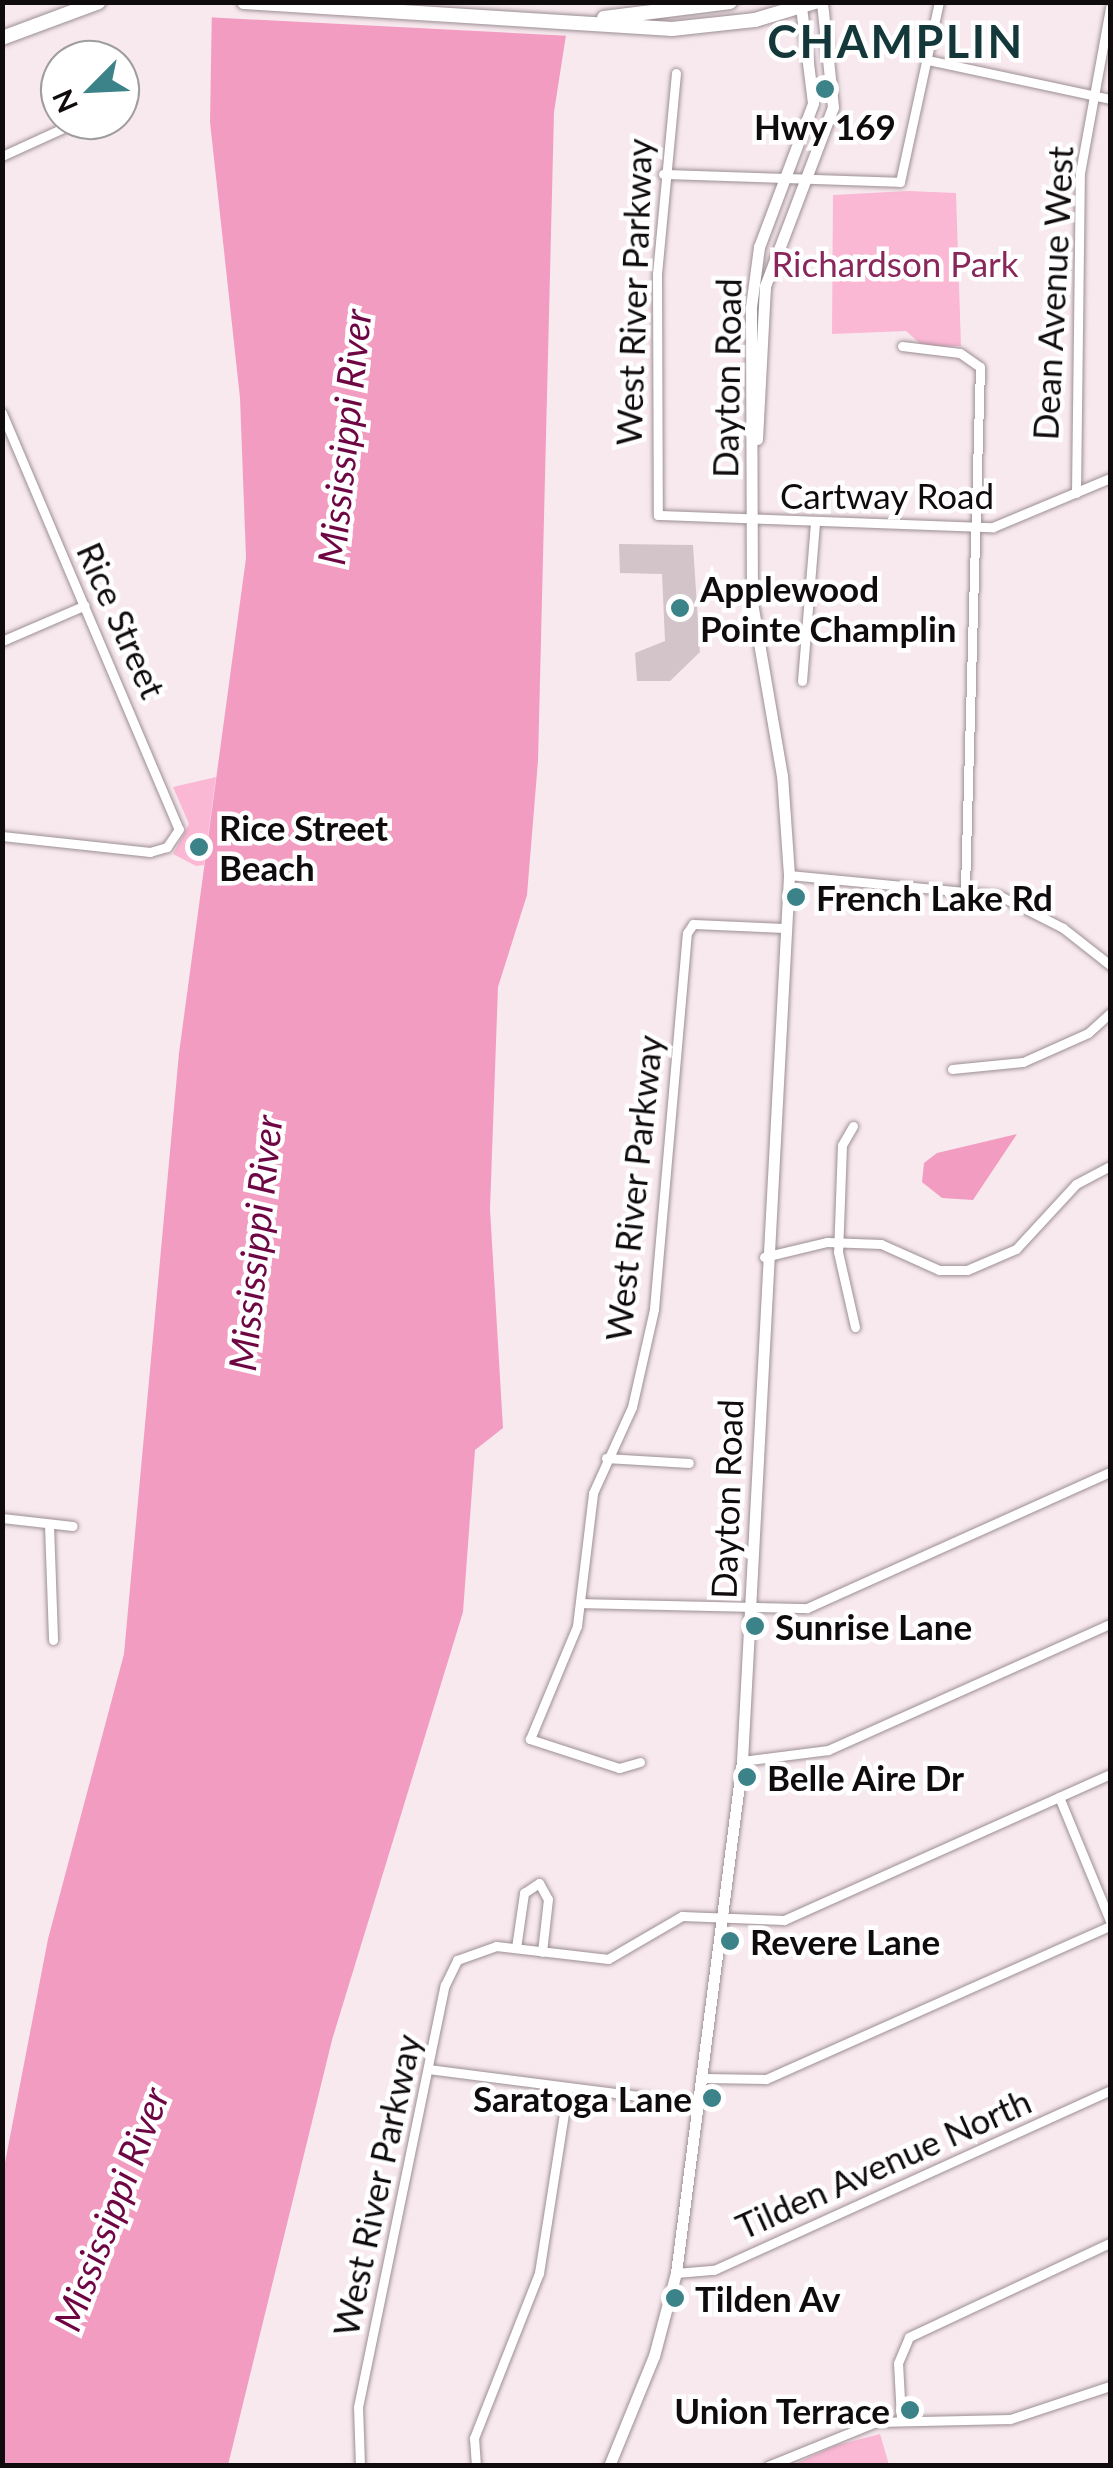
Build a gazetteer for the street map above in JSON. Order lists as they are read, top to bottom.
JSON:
{
  "streets": {
    "main road": ["Dayton Road"],
    "street": [
      "West River Parkway",
      "Dean Avenue West",
      "Cartway Road",
      "Rice Street",
      "Tilden Avenue North"
    ]
  },
  "crossings": [
    ["West River Parkway", "Dayton Road"],
    ["West River Parkway", "Cartway Road"],
    ["Dean Avenue West", "Cartway Road"],
    ["Dayton Road", "Cartway Road"],
    ["Dayton Road", "Tilden Avenue North"]
  ],
  "districts": ["CHAMPLIN"],
  "water": ["Mississippi River"],
  "parks": ["Richardson Park"],
  "places": [
    "Hwy 169",
    "Applewood Pointe Champlin",
    "Rice Street Beach",
    "French Lake Rd",
    "Sunrise Lane",
    "Belle Aire Dr",
    "Revere Lane",
    "Saratoga Lane",
    "Tilden Av",
    "Union Terrace"
  ],
  "north": "bottom left"
}
